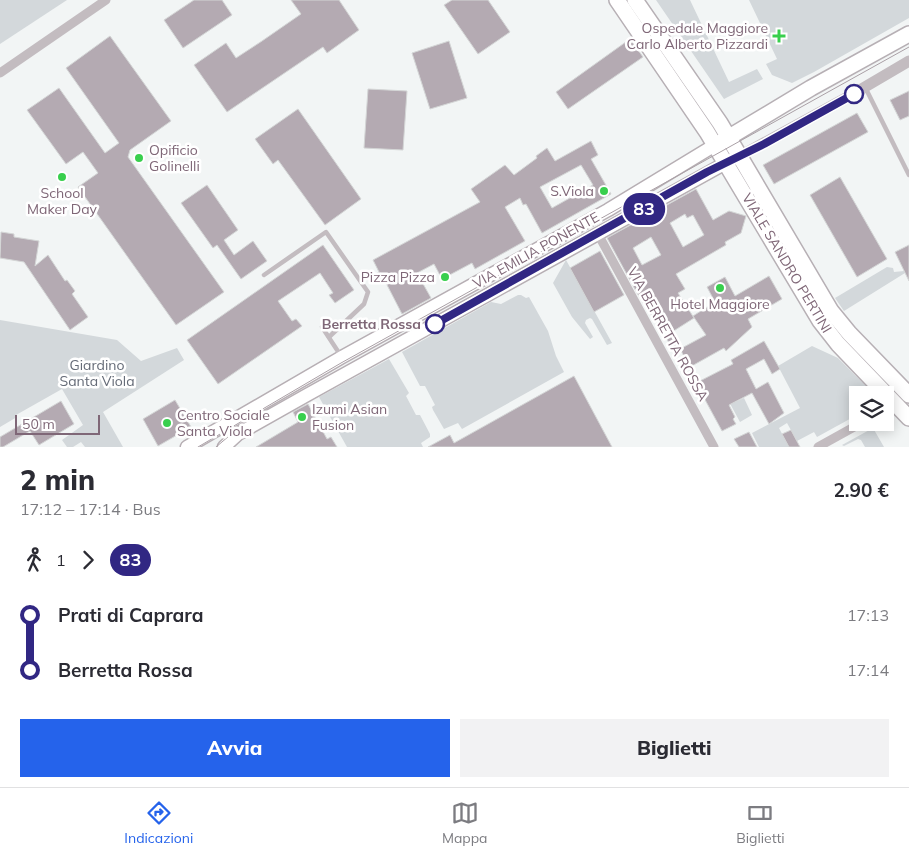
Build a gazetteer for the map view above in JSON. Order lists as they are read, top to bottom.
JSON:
{
  "streets": {
    "main road": ["VIA EMILIA PONENTE", "VIALE SANDRO PERTINI"],
    "street": ["VIA BERRETTA ROSSA"]
  },
  "crossings": [
    ["VIA EMILIA PONENTE", "VIALE SANDRO PERTINI"],
    ["VIA EMILIA PONENTE", "VIA BERRETTA ROSSA"]
  ],
  "parks": ["Giardino Santa Viola"],
  "places": {
    "health": ["Ospedale Maggiore Carlo Alberto Pizzardi"],
    "other": [
      "Opificio Golinelli",
      "School Maker Day",
      "S.Viola",
      "Pizza Pizza",
      "Hotel Maggiore",
      "Berretta Rossa",
      "Izumi Asian Fusion",
      "Centro Sociale Santa Viola"
    ]
  },
  "lines": ["bus line 83"],
  "scale_bar": "50 m",
  "page": {
    "on_map": "83",
    "scale": "50 m",
    "heading": ["2 min", "17:12 – 17:14 · Bus", "2.90 €"],
    "legs": ["1", "83"],
    "list": [
      {
        "name": "Prati di Caprara",
        "value": "17:13"
      },
      {
        "name": "Berretta Rossa",
        "value": "17:14"
      }
    ],
    "buttons": ["Avvia", "Biglietti"],
    "tabs": ["Indicazioni", "Mappa", "Biglietti"]
  }
}
